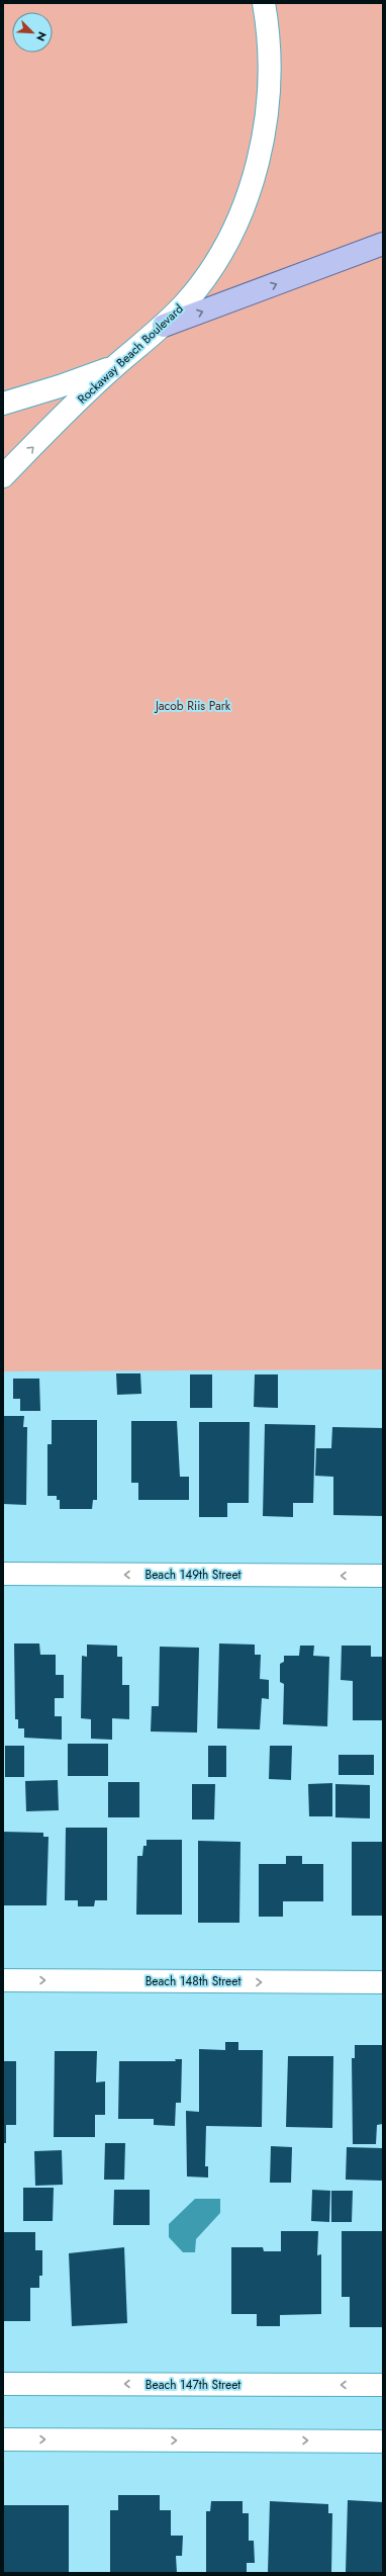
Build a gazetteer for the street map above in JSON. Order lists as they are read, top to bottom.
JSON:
{
  "streets": {
    "street": [
      "Rockaway Beach Boulevard",
      "Beach 149th Street",
      "Beach 148th Street",
      "Beach 147th Street"
    ]
  },
  "one_way": ["Beach 149th Street", "Beach 148th Street"],
  "parks": ["Jacob Riis Park"],
  "north": "bottom right"
}
